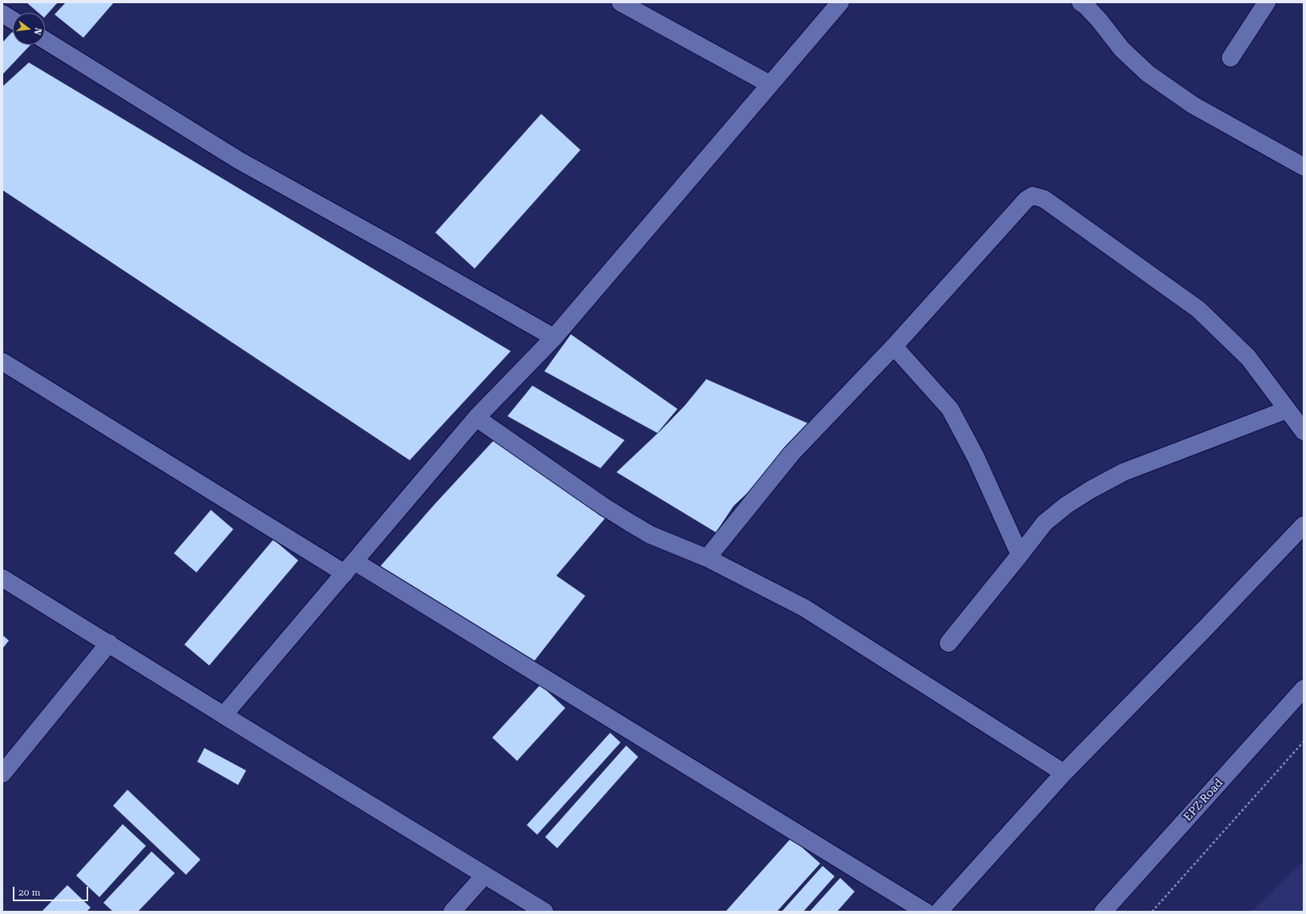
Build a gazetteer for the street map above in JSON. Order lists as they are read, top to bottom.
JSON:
{
  "streets": {
    "street": ["EPZ Road"]
  },
  "scale_bar": "20 m",
  "north": "right"
}
